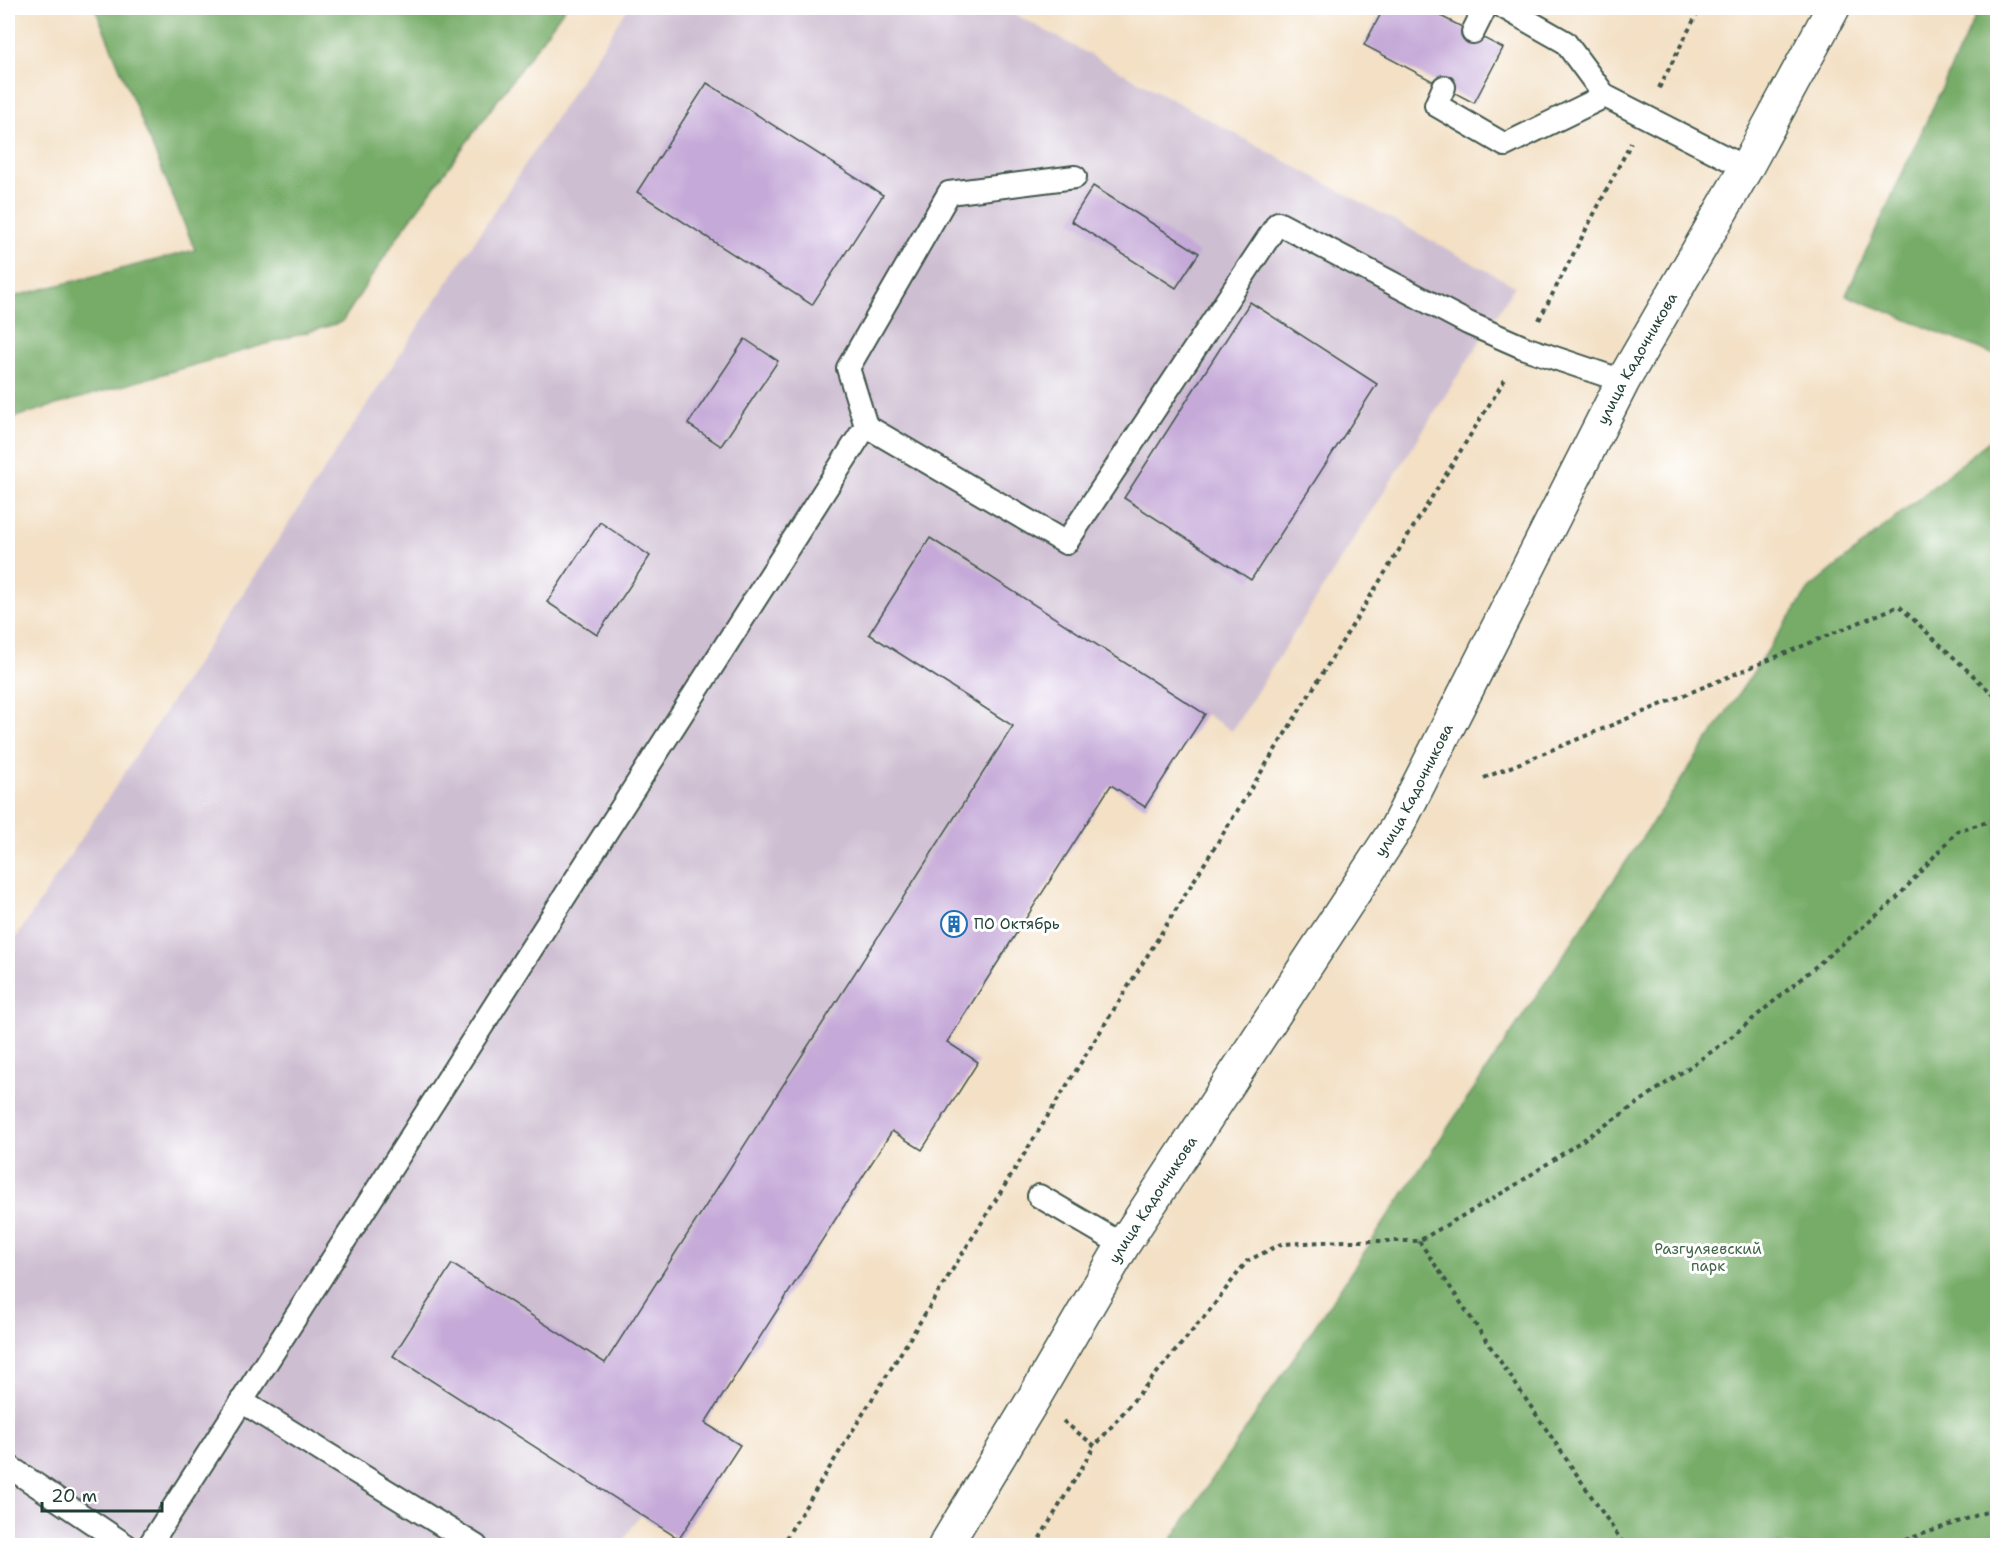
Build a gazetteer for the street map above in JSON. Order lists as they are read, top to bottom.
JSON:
{
  "streets": {
    "main road": ["улица Кадочникова"]
  },
  "parks": ["Разгуляевский парк"],
  "places": {
    "building": ["ПО Октябрь"]
  },
  "scale_bar": "20 m"
}
